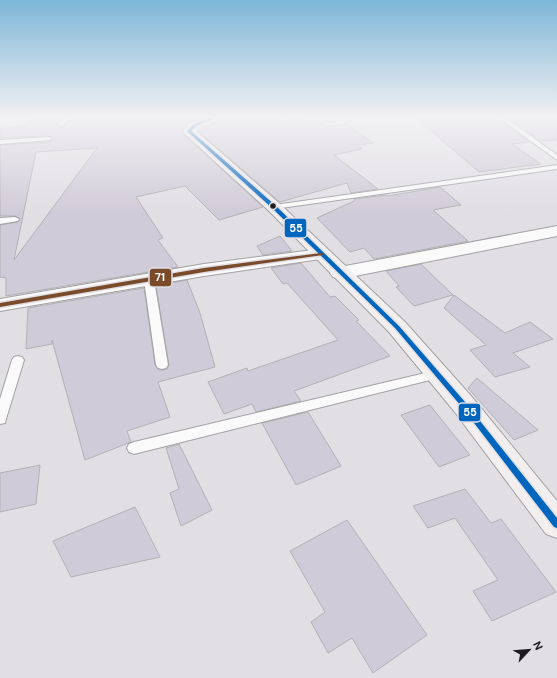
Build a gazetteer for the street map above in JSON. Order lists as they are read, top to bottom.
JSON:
{
  "lines": ["transit line 55", "transit line 71"],
  "north": "top right"
}
